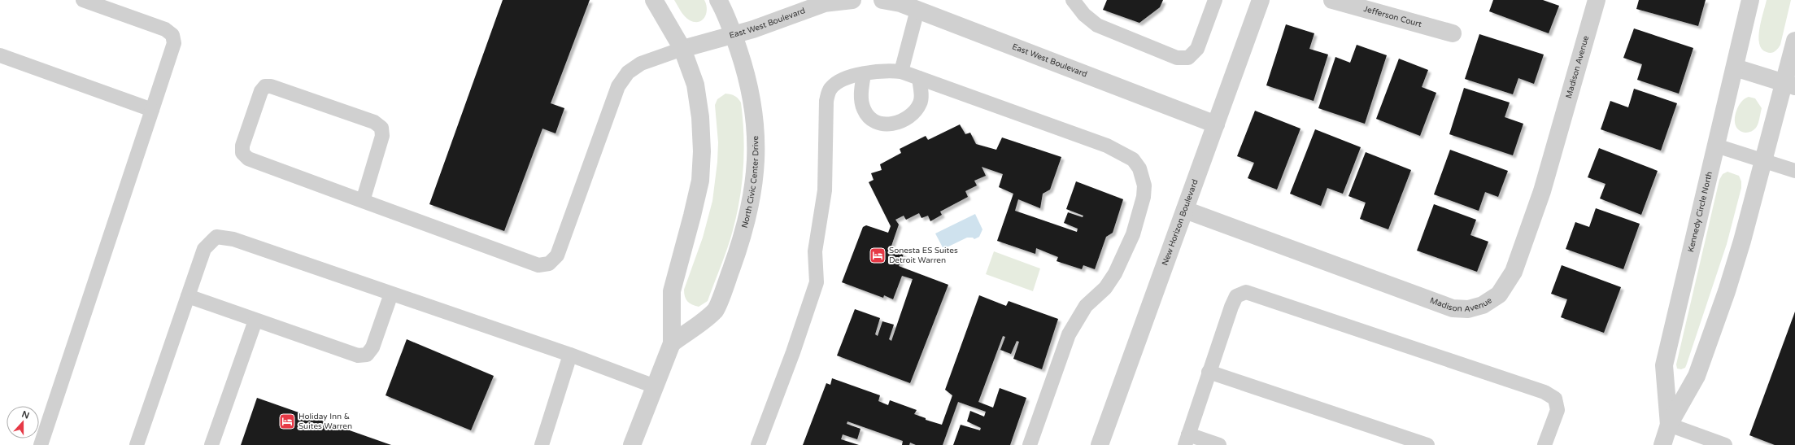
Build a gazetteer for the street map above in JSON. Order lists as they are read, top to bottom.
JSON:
{
  "streets": {
    "street": [
      "Jefferson Court",
      "East West Boulevard",
      "Madison Avenue",
      "North Civic Center Drive",
      "Kennedy Circle North",
      "New Horizon Boulevard"
    ]
  },
  "crossings": [
    ["East West Boulevard", "North Civic Center Drive"],
    ["East West Boulevard", "New Horizon Boulevard"],
    ["Madison Avenue", "New Horizon Boulevard"]
  ],
  "places": {
    "hotel": ["Sonesta ES Suites Detroit Warren", "Holiday Inn & Suites Warren"]
  },
  "north": "top"
}
